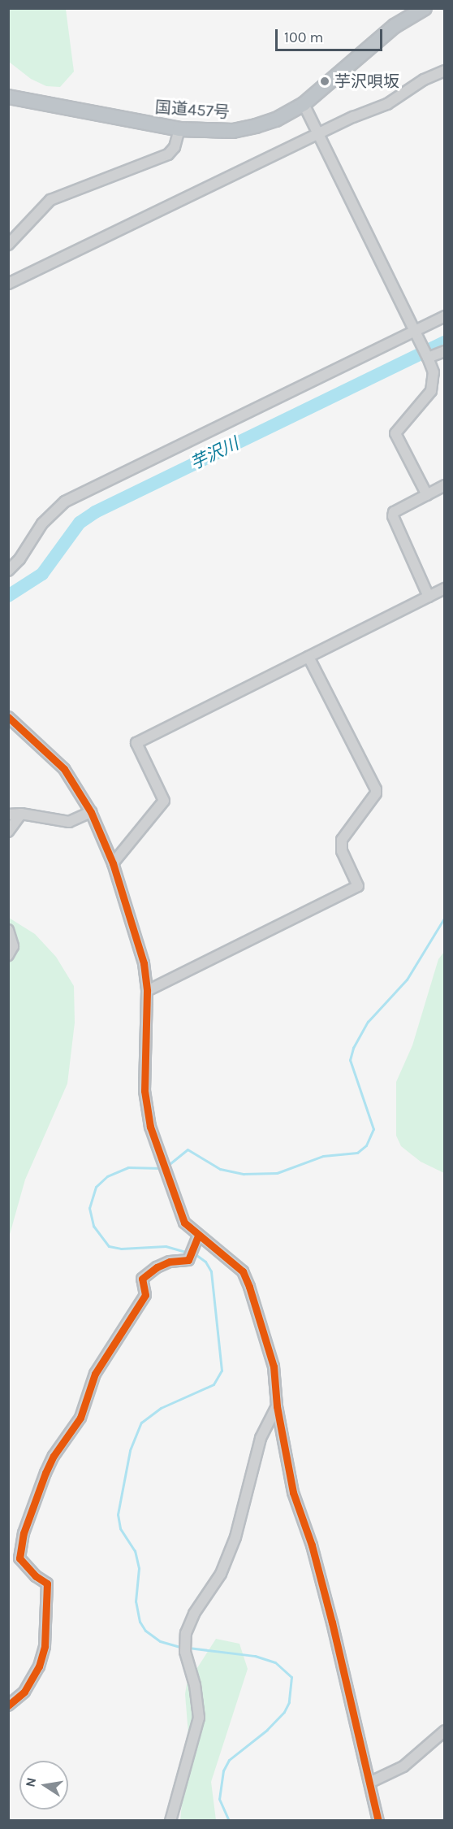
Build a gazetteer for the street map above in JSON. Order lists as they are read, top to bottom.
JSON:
{
  "streets": {
    "highway": ["国道457号"]
  },
  "water": ["芋沢川"],
  "places": ["芋沢唄坂"],
  "scale_bar": "100 m",
  "north": "left"
}
